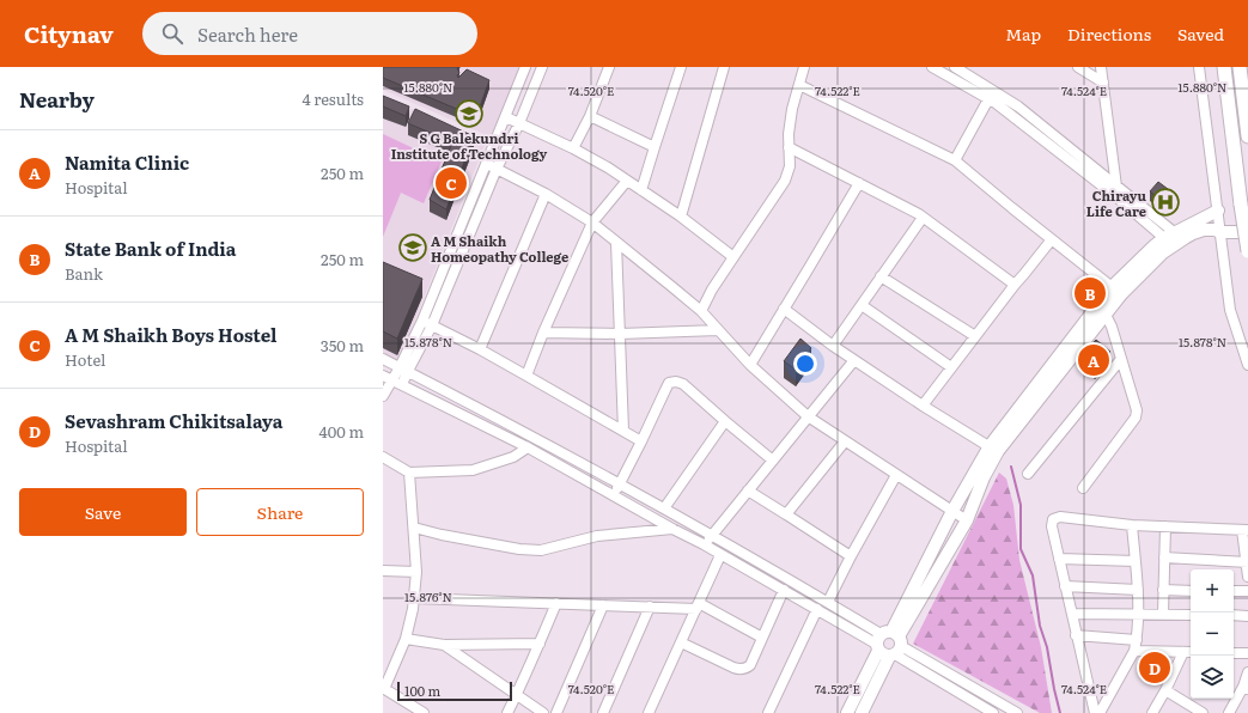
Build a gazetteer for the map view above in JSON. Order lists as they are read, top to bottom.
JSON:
{
  "places": {
    "school or university": ["S G Balekundri Institute of Technology", "A M Shaikh Homeopathy College"],
    "hospital": ["Chirayu Life Care"]
  },
  "scale_bar": "100 m",
  "page": {
    "header": "Citynav",
    "search": "Search here",
    "nav": ["Map", "Directions", "Saved"],
    "heading": ["Nearby", "4 results"],
    "list": [
      {
        "mark": "A",
        "name": "Namita Clinic",
        "note": "Hospital",
        "value": "250 m"
      },
      {
        "mark": "B",
        "name": "State Bank of India",
        "note": "Bank",
        "value": "250 m"
      },
      {
        "mark": "C",
        "name": "A M Shaikh Boys Hostel",
        "note": "Hotel",
        "value": "350 m"
      },
      {
        "mark": "D",
        "name": "Sevashram Chikitsalaya",
        "note": "Hospital",
        "value": "400 m"
      }
    ],
    "pins": [
      "C",
      "B",
      "A",
      "D"
    ],
    "buttons": ["Save", "Share"],
    "map_buttons": ["+", "−"],
    "scale": "100 m"
  },
  "coordinates": [
    "15.880°N",
    "74.520°E",
    "74.522°E",
    "74.524°E",
    "15.878°N",
    "15.876°N"
  ]
}
